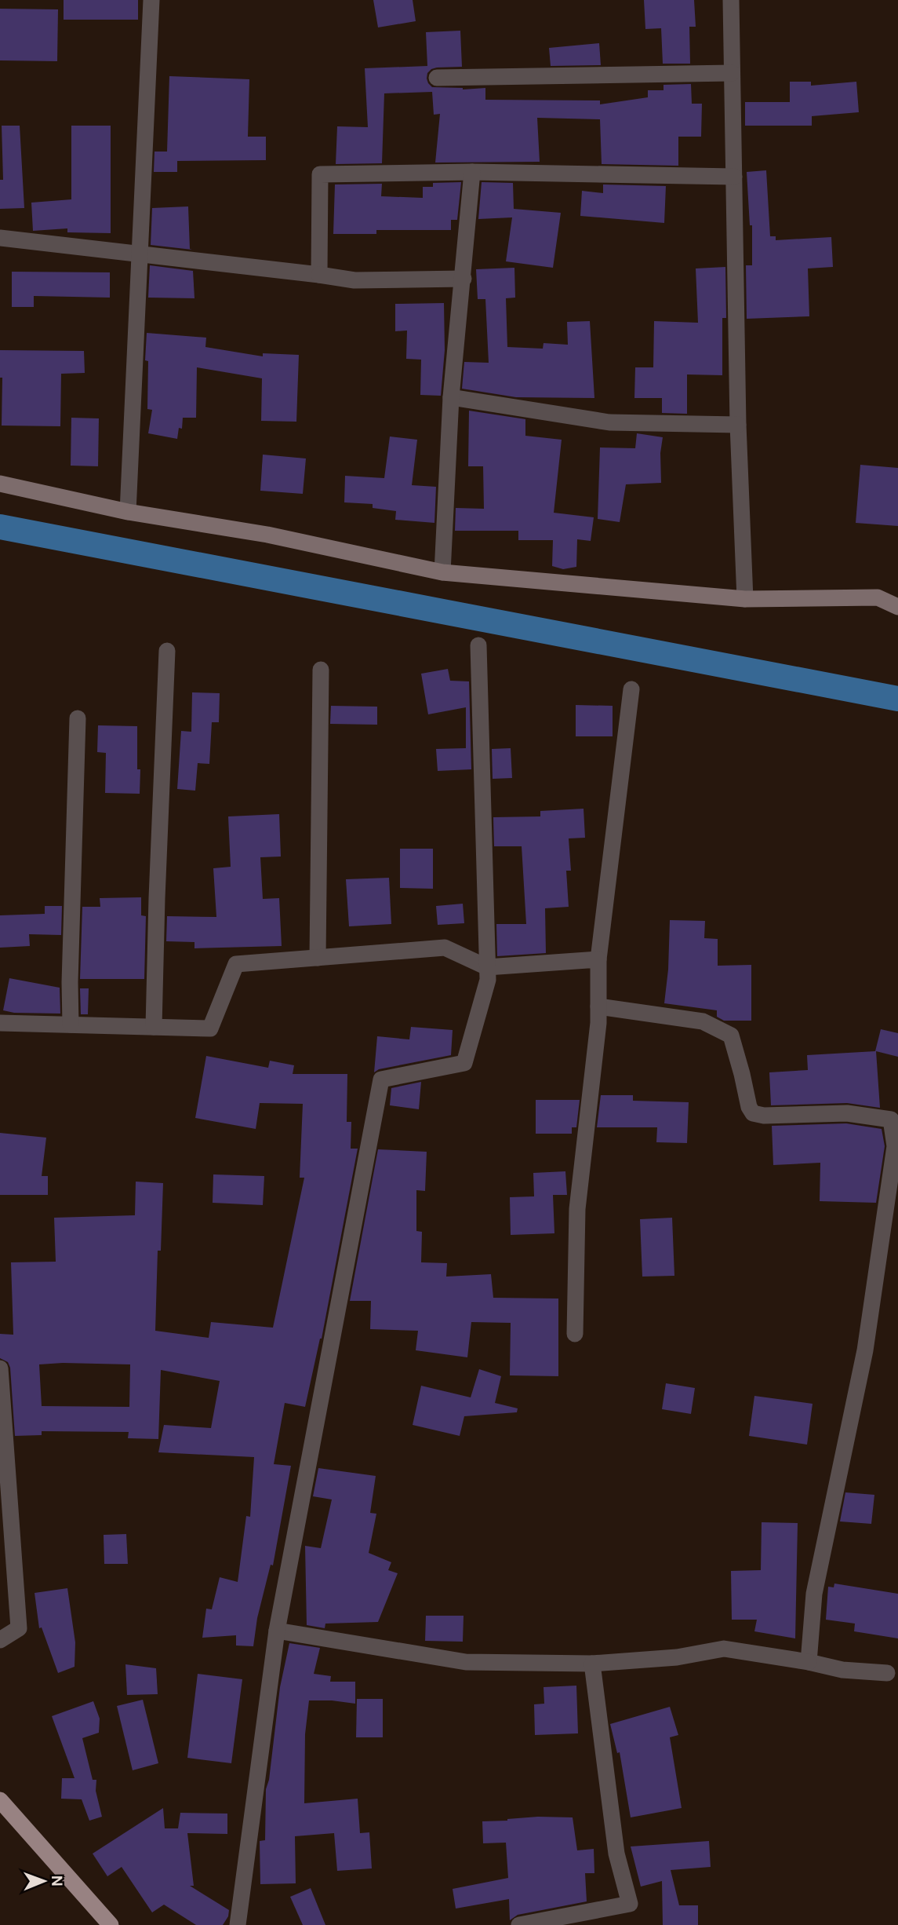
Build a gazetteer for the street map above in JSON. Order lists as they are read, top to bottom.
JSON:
{
  "north": "right"
}
